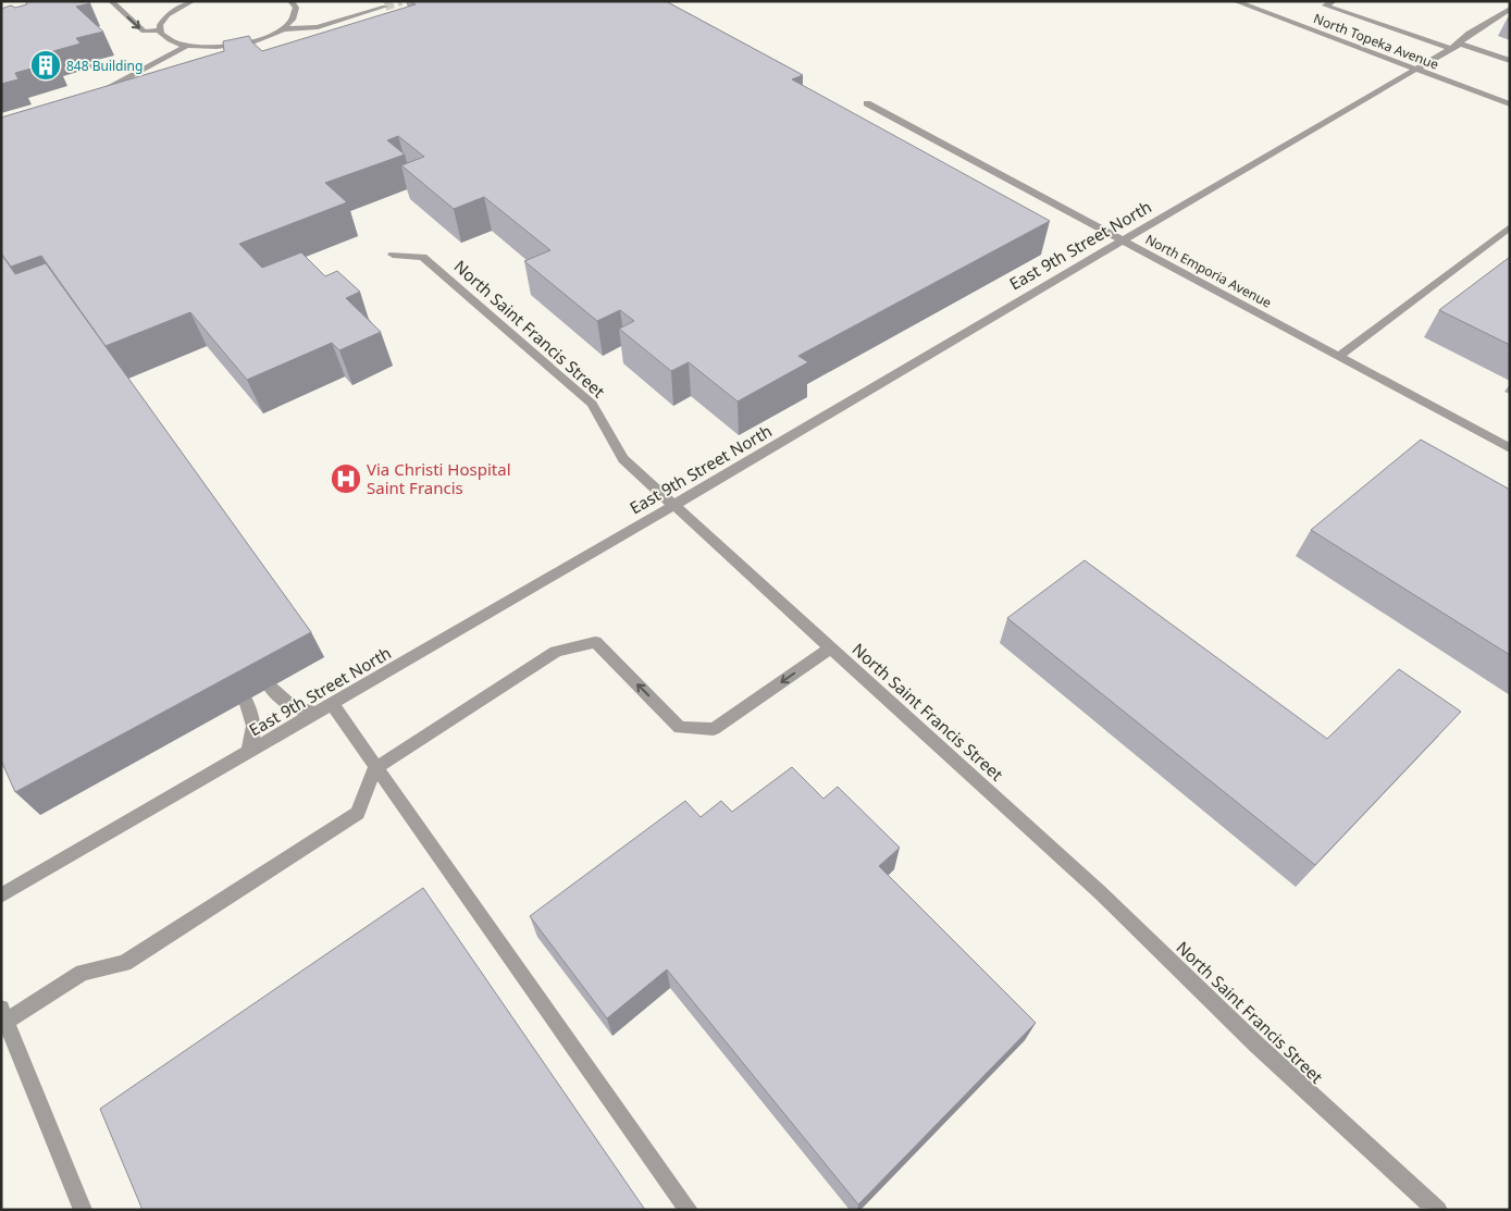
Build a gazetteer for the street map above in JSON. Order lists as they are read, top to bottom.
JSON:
{
  "streets": {
    "street": [
      "North Topeka Avenue",
      "East 9th Street North",
      "North Emporia Avenue",
      "North Saint Francis Street"
    ]
  },
  "crossings": [
    ["North Topeka Avenue", "East 9th Street North"],
    ["East 9th Street North", "North Emporia Avenue"],
    ["East 9th Street North", "North Saint Francis Street"]
  ],
  "places": {
    "building": ["848 Building"],
    "hospital": ["Via Christi Hospital Saint Francis"]
  }
}
